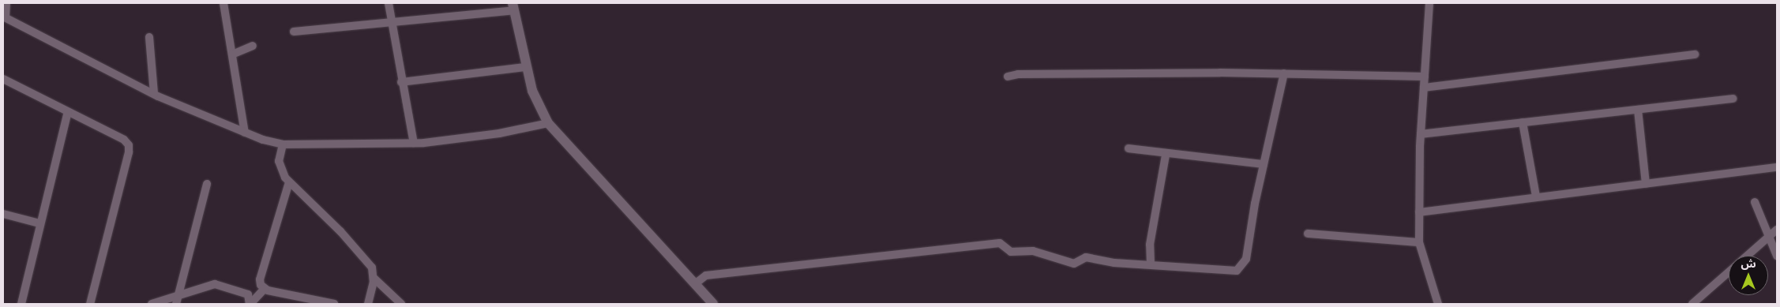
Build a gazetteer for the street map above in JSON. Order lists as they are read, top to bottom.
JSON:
{
  "north": "top"
}
